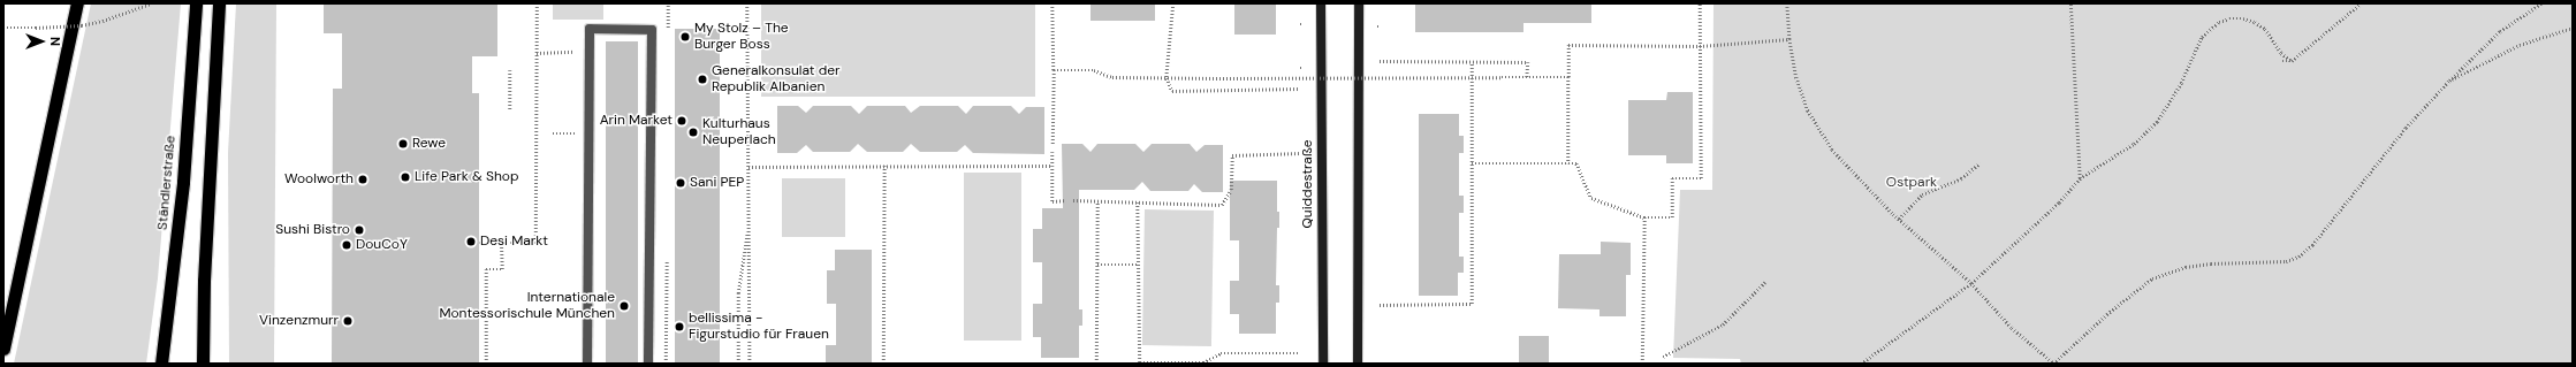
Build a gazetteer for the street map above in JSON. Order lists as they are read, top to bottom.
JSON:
{
  "streets": {
    "highway": ["Ständlerstraße"],
    "main road": ["Quiddestraße"]
  },
  "parks": ["Ostpark"],
  "places": [
    "My Stolz – The Burger Boss",
    "Generalkonsulat der Republik Albanien",
    "Arin Market",
    "Kulturhaus Neuperlach",
    "Rewe",
    "Life Park & Shop",
    "Woolworth",
    "Sani PEP",
    "Sushi Bistro",
    "Desi Markt",
    "DouCoY",
    "Internationale Montessorischule München",
    "Vinzenzmurr",
    "bellissima - Figurstudio für Frauen"
  ],
  "north": "right"
}
